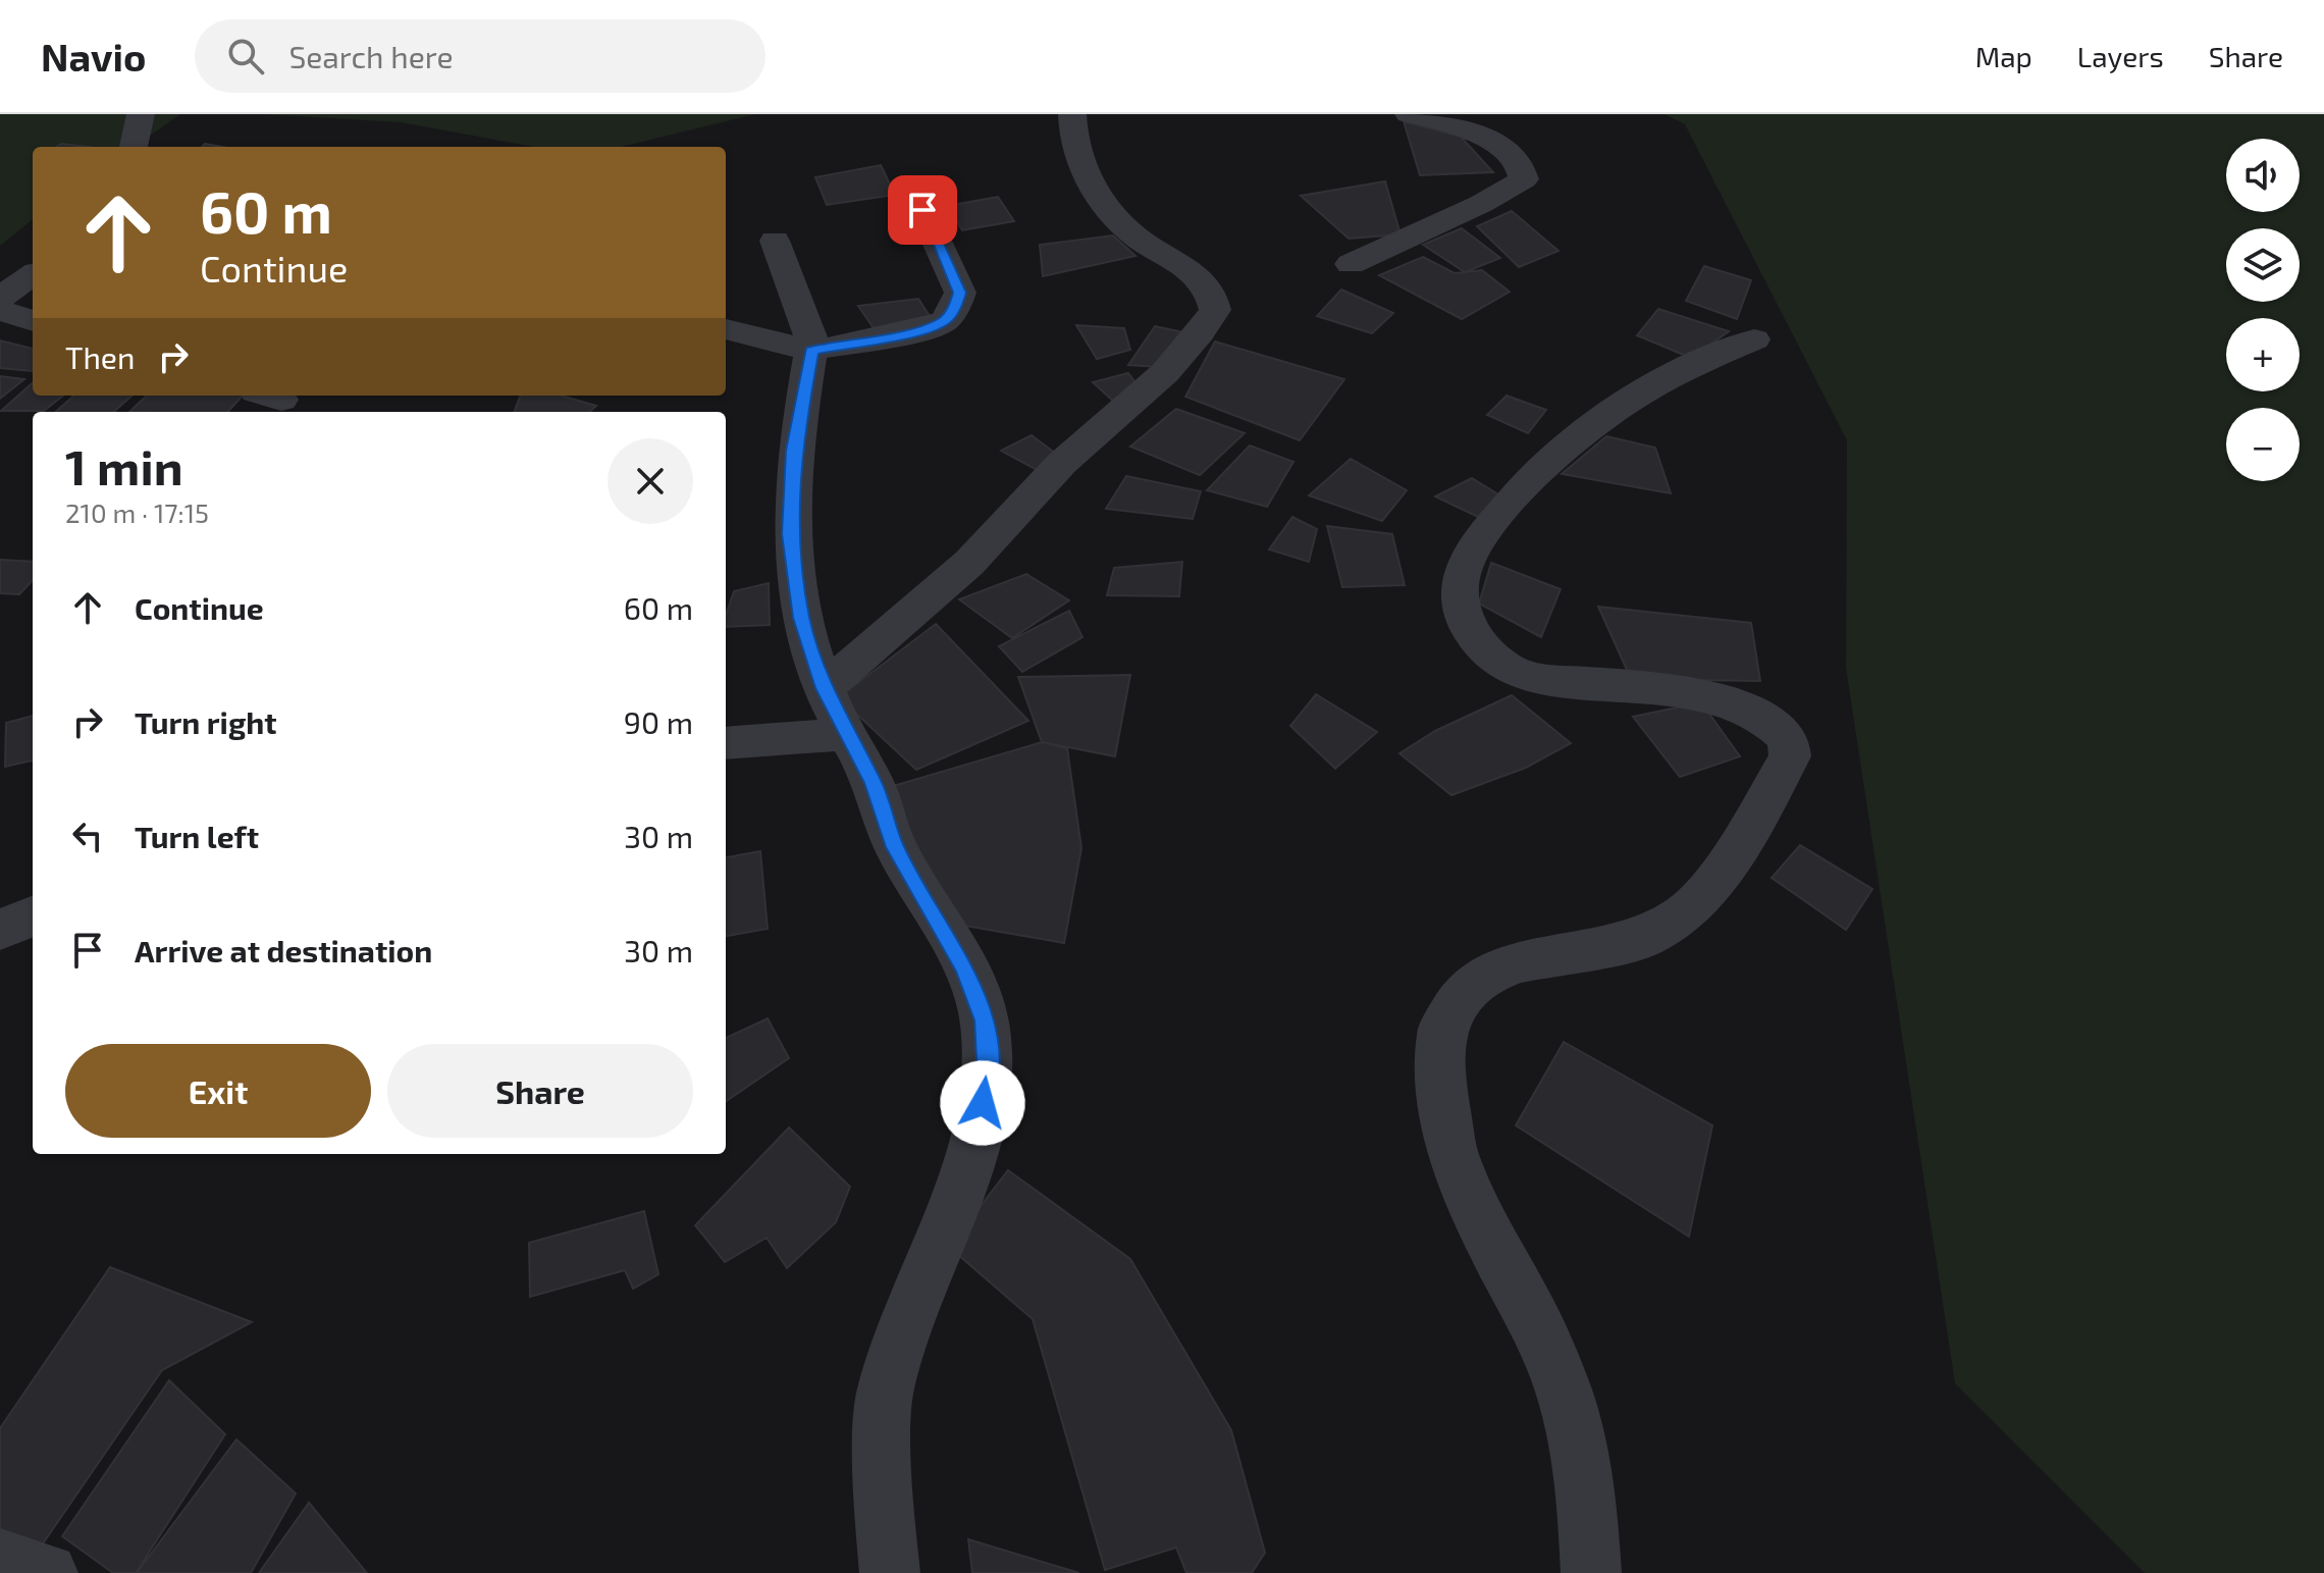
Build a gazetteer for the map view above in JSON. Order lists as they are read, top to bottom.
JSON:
{
  "page": {
    "header": "Navio",
    "search": "Search here",
    "nav": ["Map", "Layers", "Share"],
    "map_buttons": ["+", "−"],
    "turn": ["60 m", "Continue"],
    "then": "Then",
    "heading": ["1 min", "210 m · 17:15"],
    "list": [
      {
        "name": "Continue",
        "value": "60 m"
      },
      {
        "name": "Turn right",
        "value": "90 m"
      },
      {
        "name": "Turn left",
        "value": "30 m"
      },
      {
        "name": "Arrive at destination",
        "value": "30 m"
      }
    ],
    "buttons": ["Exit", "Share"]
  }
}
